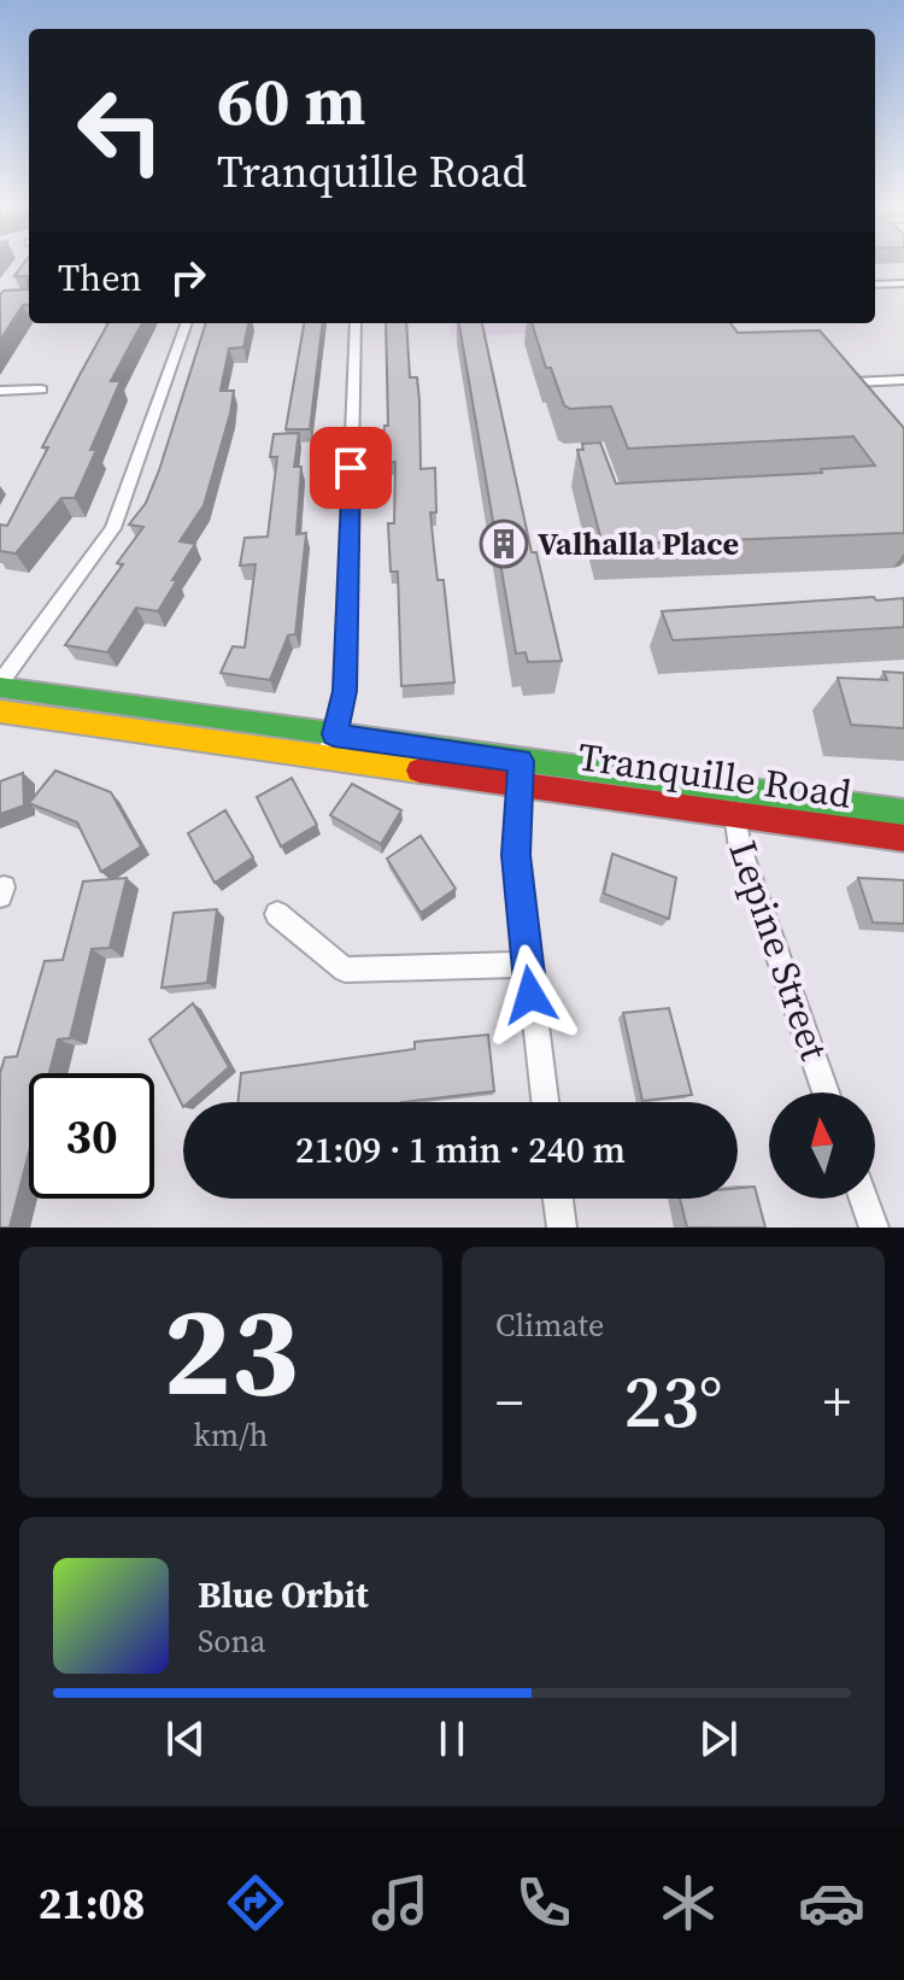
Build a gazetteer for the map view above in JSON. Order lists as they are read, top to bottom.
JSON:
{
  "streets": {
    "main road": ["Tranquille Road"],
    "street": ["Lepine Street"]
  },
  "crossings": [
    ["Tranquille Road", "Lepine Street"]
  ],
  "places": {
    "building": ["Valhalla Place"]
  },
  "north": "top",
  "page": {
    "turn": ["60 m", "Tranquille Road"],
    "then": "Then",
    "limit": "30",
    "trip": "21:09 · 1 min · 240 m",
    "tile": [
      ["23", "km/h"],
      "Climate"
    ],
    "heat": ["−", "23°", "+"],
    "song": ["Blue Orbit", "Sona"],
    "tabs": "21:08"
  }
}
